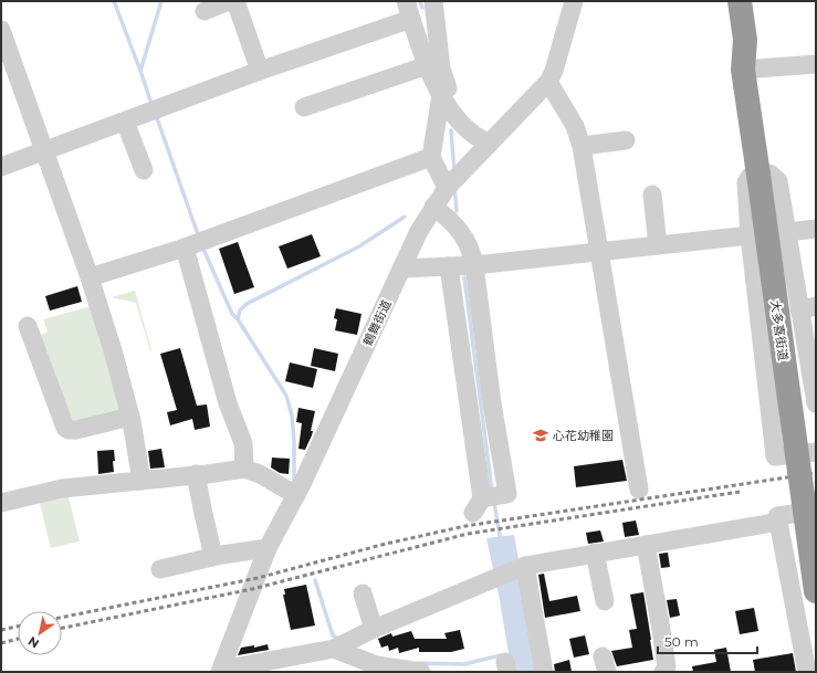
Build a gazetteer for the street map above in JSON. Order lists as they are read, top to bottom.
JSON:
{
  "streets": {
    "highway": ["大多喜街道"],
    "street": ["鶴舞街道"]
  },
  "places": {
    "school or university": ["心花幼稚園"]
  },
  "scale_bar": "50 m",
  "north": "bottom left"
}
